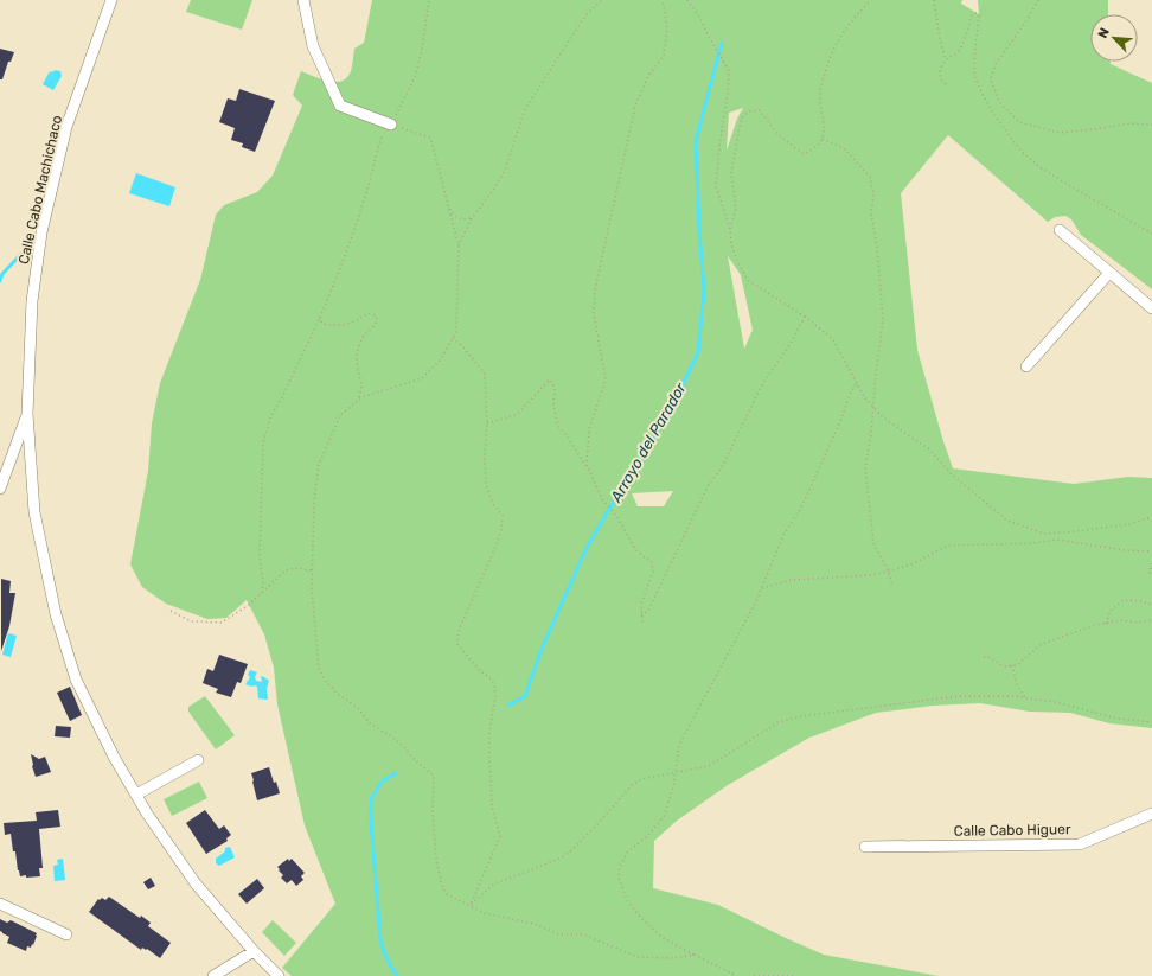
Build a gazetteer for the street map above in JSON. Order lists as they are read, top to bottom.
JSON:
{
  "streets": {
    "street": ["Calle Cabo Machichaco", "Calle Cabo Higuer"]
  },
  "water": ["Arroyo del Parador"],
  "north": "top left"
}
